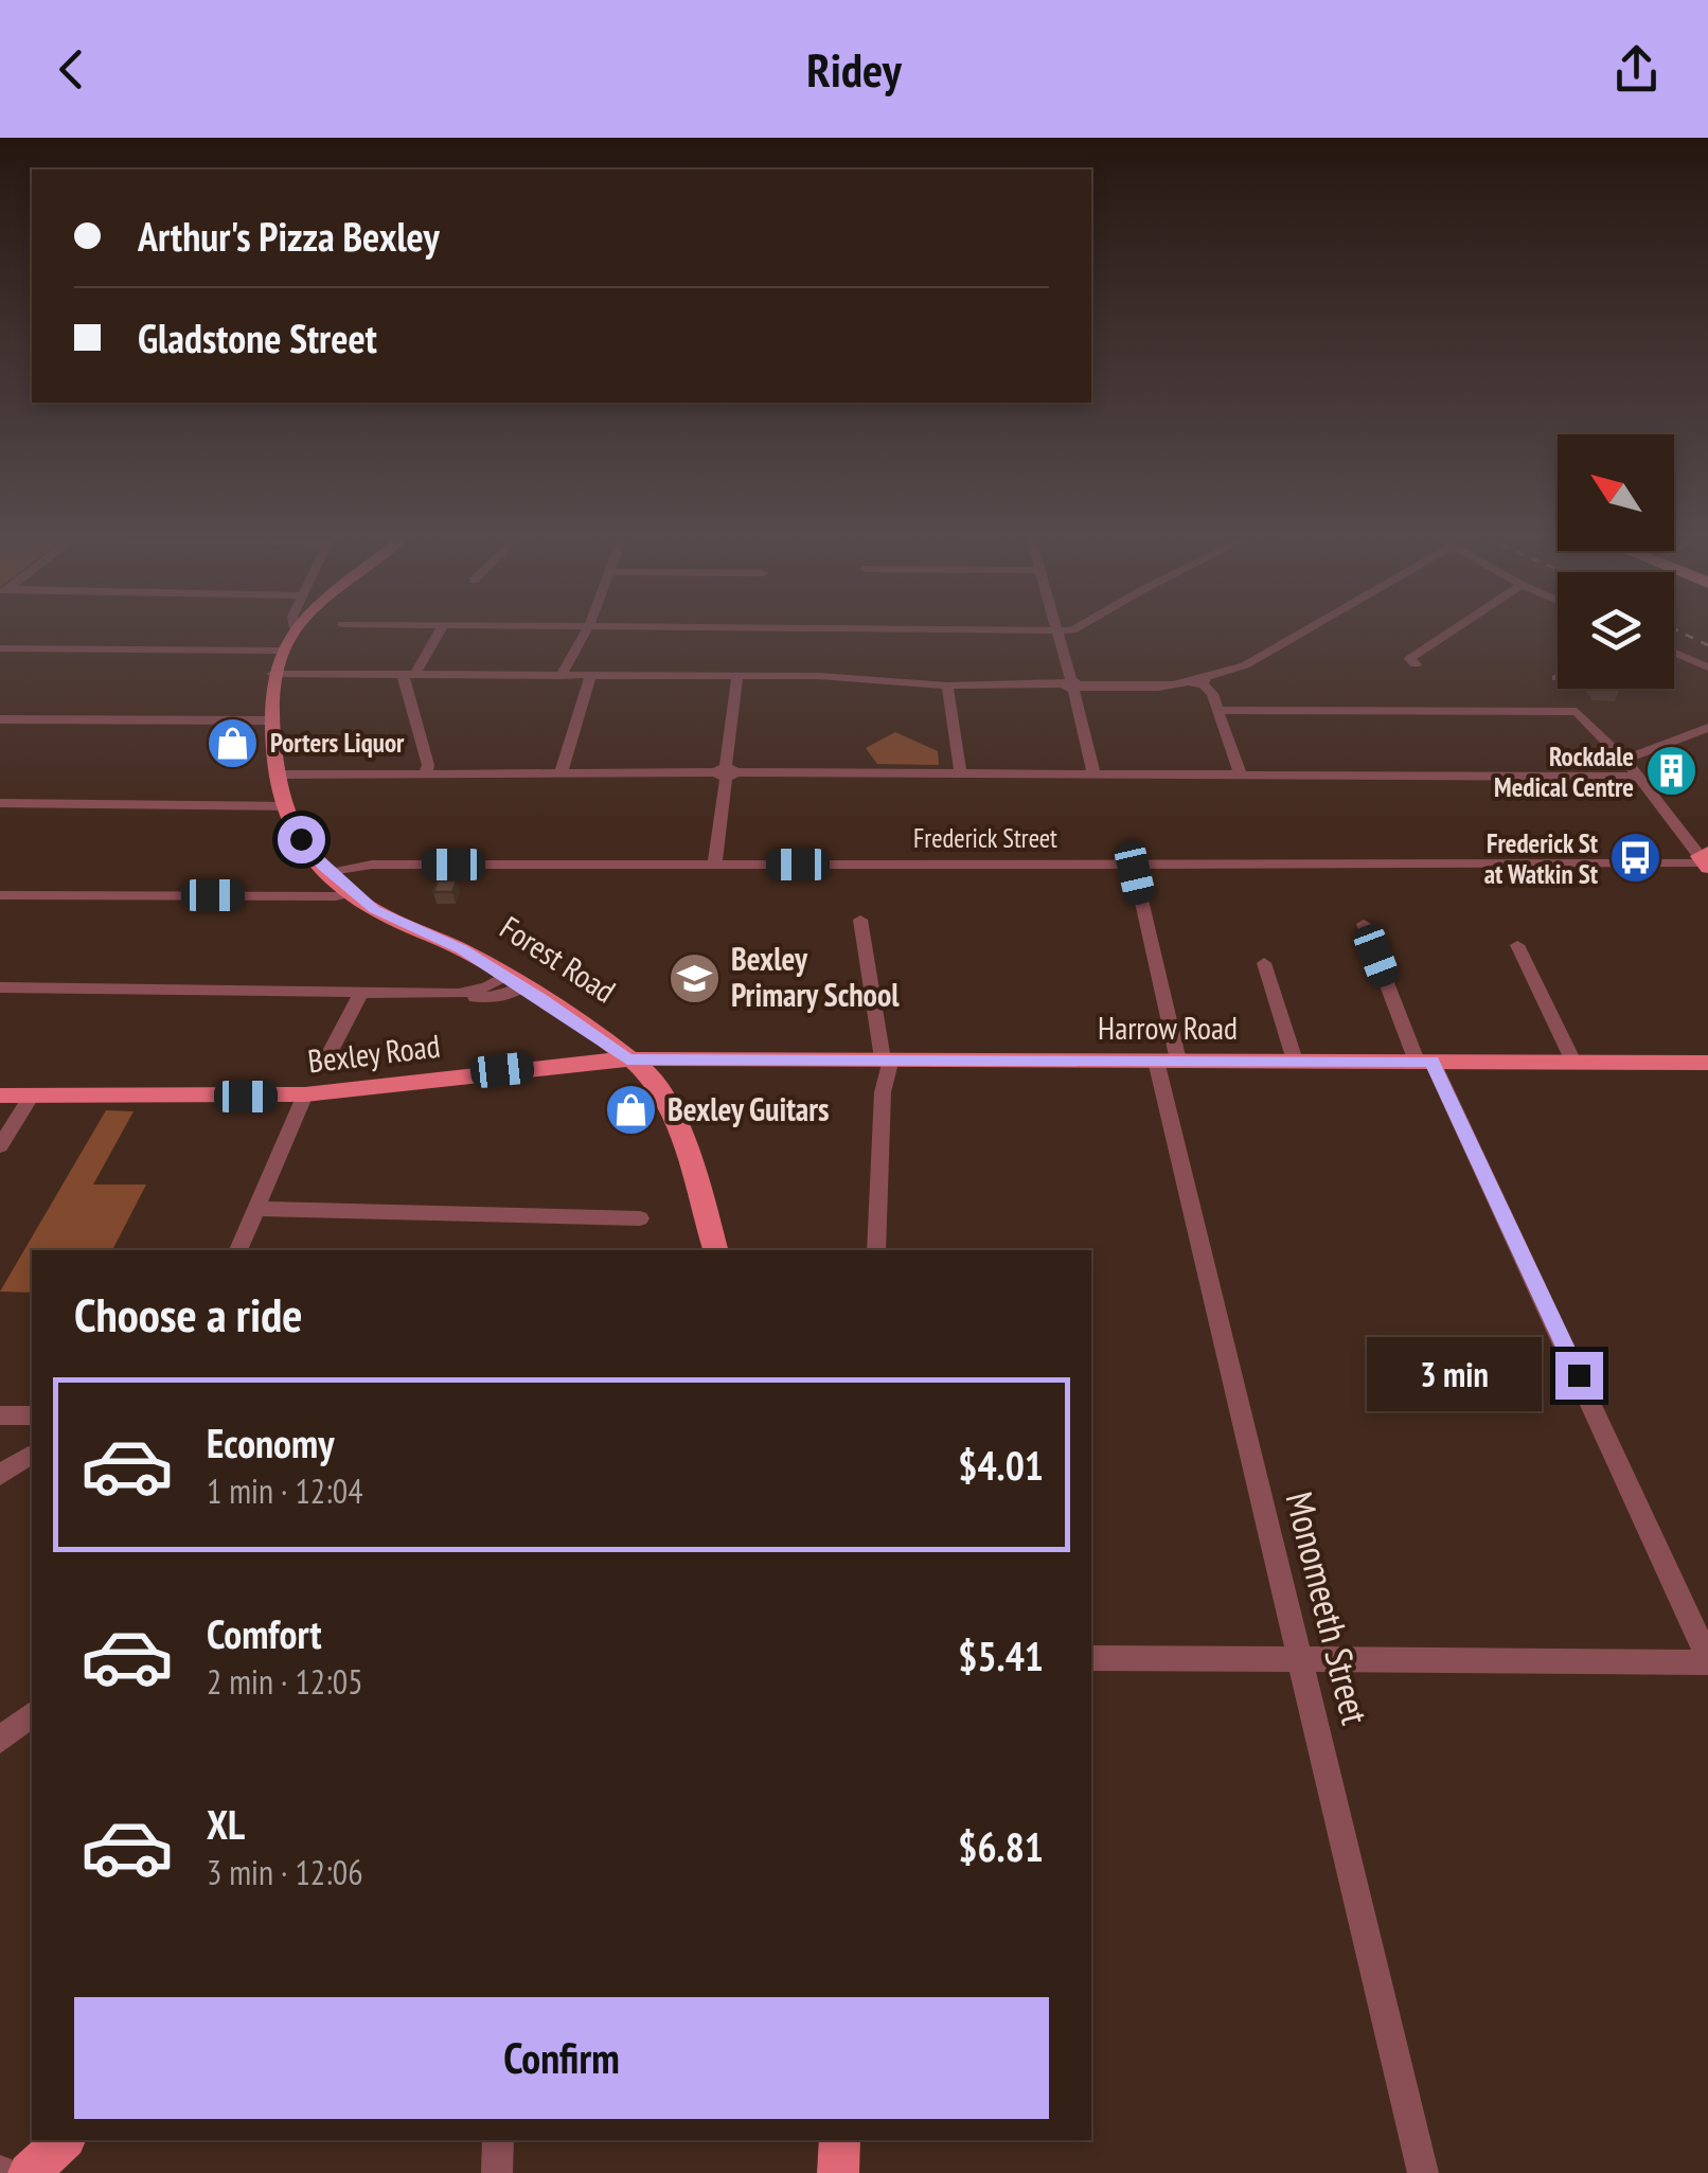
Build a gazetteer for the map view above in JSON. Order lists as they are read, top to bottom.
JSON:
{
  "streets": {
    "main road": ["Forest Road", "Harrow Road", "Bexley Road"],
    "street": ["Frederick Street", "Monomeeth Street"]
  },
  "crossings": [
    ["Frederick Street", "Forest Road"],
    ["Frederick Street", "Monomeeth Street"],
    ["Forest Road", "Harrow Road"],
    ["Forest Road", "Bexley Road"],
    ["Harrow Road", "Bexley Road"],
    ["Harrow Road", "Monomeeth Street"]
  ],
  "places": {
    "shop": ["Porters Liquor", "Bexley Guitars"],
    "building": ["Rockdale Medical Centre"],
    "bus stop": ["Frederick St at Watkin St"],
    "school or university": ["Bexley Primary School"]
  },
  "north": "top left",
  "page": {
    "header": "Ridey",
    "banner": ["Arthur's Pizza Bexley", "Gladstone Street"],
    "heading": "Choose a ride",
    "bubble": "3 min",
    "list": [
      {
        "name": "Economy",
        "note": "1 min · 12:04",
        "value": "$4.01"
      },
      {
        "name": "Comfort",
        "note": "2 min · 12:05",
        "value": "$5.41"
      },
      {
        "name": "XL",
        "note": "3 min · 12:06",
        "value": "$6.81"
      }
    ],
    "buttons": "Confirm"
  }
}
